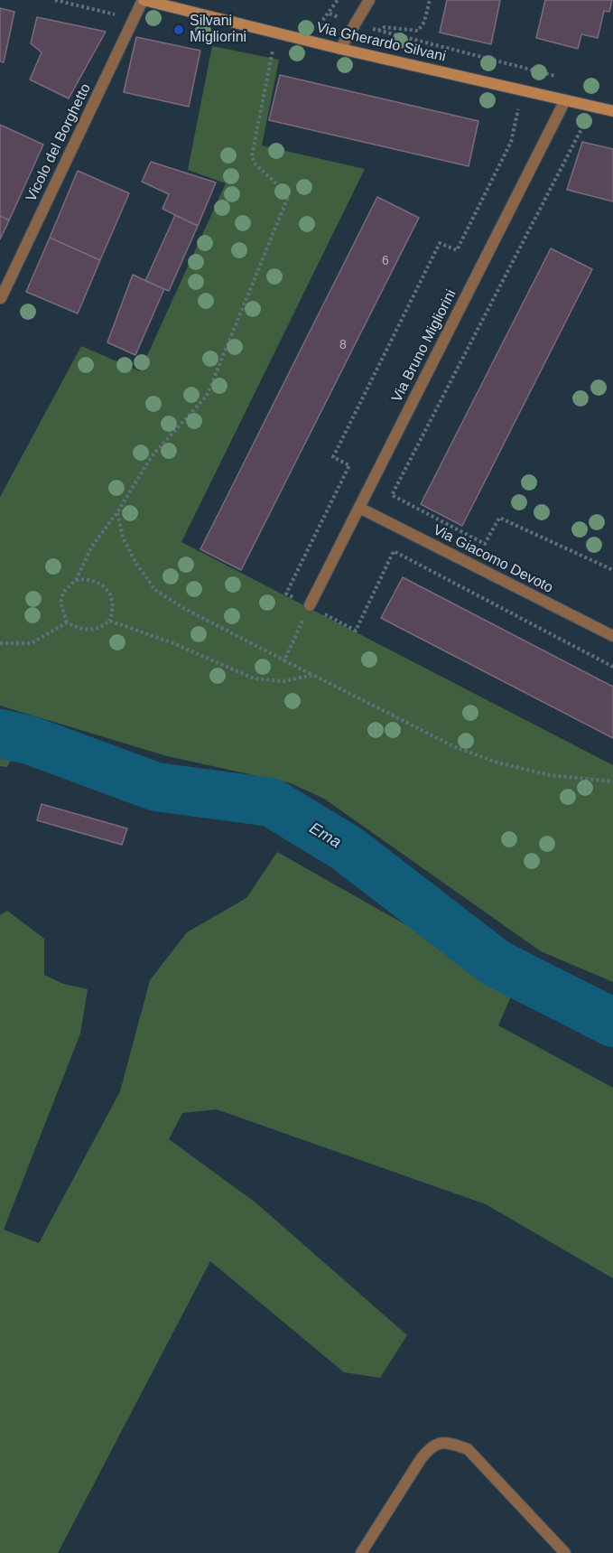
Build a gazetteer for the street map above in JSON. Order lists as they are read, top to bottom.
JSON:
{
  "streets": {
    "main road": ["Via Gherardo Silvani"],
    "street": ["Vicolo del Borghetto", "Via Bruno Migliorini", "Via Giacomo Devoto"]
  },
  "crossings": [
    ["Via Gherardo Silvani", "Vicolo del Borghetto"],
    ["Via Gherardo Silvani", "Via Bruno Migliorini"],
    ["Via Bruno Migliorini", "Via Giacomo Devoto"]
  ],
  "water": ["Ema"],
  "places": ["Silvani Migliorini"],
  "house_numbers": ["6", "8"]
}
